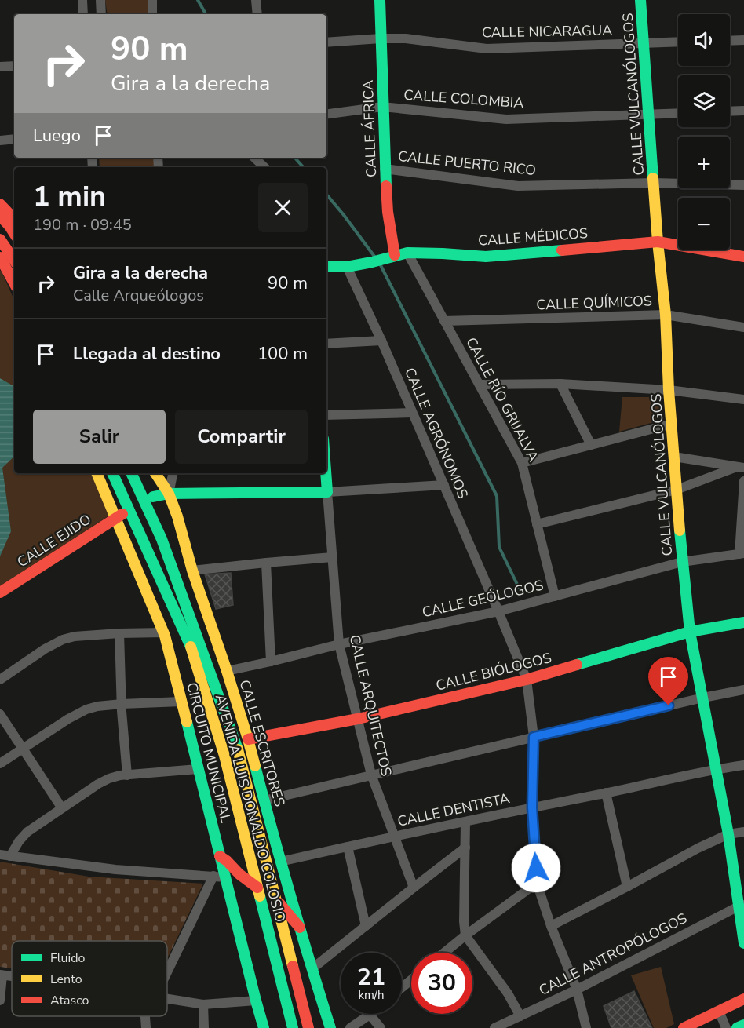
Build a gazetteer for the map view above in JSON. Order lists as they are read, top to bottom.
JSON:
{
  "streets": {
    "street": [
      "CALLE NICARAGUA",
      "CALLE VULCANÓLOGOS",
      "CALLE COLOMBIA",
      "CALLE ÁFRICA",
      "CALLE PUERTO RICO",
      "CALLE MÉDICOS",
      "CALLE QUÍMICOS",
      "CALLE RÍO GRIJALVA",
      "CALLE AGRÓNOMOS",
      "CALLE EJIDO",
      "CALLE GEÓLOGOS",
      "CALLE BIÓLOGOS",
      "CALLE ARQUITECTOS",
      "CALLE ESCRITORES",
      "CIRCUITO MUNICIPAL",
      "AVENIDA LUIS DONALDO COLOSIO",
      "CALLE DENTISTA",
      "CALLE ANTROPÓLOGOS"
    ]
  },
  "crossings": [
    ["CALLE NICARAGUA", "CALLE VULCANÓLOGOS"],
    ["CALLE NICARAGUA", "CALLE ÁFRICA"],
    ["CALLE VULCANÓLOGOS", "CALLE COLOMBIA"],
    ["CALLE VULCANÓLOGOS", "CALLE PUERTO RICO"],
    ["CALLE VULCANÓLOGOS", "CALLE MÉDICOS"],
    ["CALLE VULCANÓLOGOS", "CALLE QUÍMICOS"],
    ["CALLE VULCANÓLOGOS", "CALLE GEÓLOGOS"],
    ["CALLE VULCANÓLOGOS", "CALLE BIÓLOGOS"],
    ["CALLE VULCANÓLOGOS", "CALLE DENTISTA"],
    ["CALLE VULCANÓLOGOS", "CALLE ANTROPÓLOGOS"],
    ["CALLE COLOMBIA", "CALLE ÁFRICA"],
    ["CALLE ÁFRICA", "CALLE PUERTO RICO"],
    ["CALLE ÁFRICA", "CALLE MÉDICOS"],
    ["CALLE MÉDICOS", "CALLE RÍO GRIJALVA"],
    ["CALLE MÉDICOS", "CALLE AGRÓNOMOS"],
    ["CALLE QUÍMICOS", "CALLE RÍO GRIJALVA"],
    ["CALLE RÍO GRIJALVA", "CALLE GEÓLOGOS"],
    ["CALLE AGRÓNOMOS", "CALLE GEÓLOGOS"],
    ["CALLE AGRÓNOMOS", "CALLE BIÓLOGOS"],
    ["CALLE EJIDO", "CIRCUITO MUNICIPAL"],
    ["CALLE GEÓLOGOS", "CALLE ARQUITECTOS"],
    ["CALLE GEÓLOGOS", "CALLE ESCRITORES"],
    ["CALLE BIÓLOGOS", "CALLE ARQUITECTOS"],
    ["CALLE BIÓLOGOS", "CALLE ESCRITORES"],
    ["CALLE ARQUITECTOS", "CALLE DENTISTA"],
    ["CALLE ESCRITORES", "CALLE DENTISTA"]
  ],
  "legend": ["Fluido", "Lento", "Atasco"],
  "page": {
    "map_buttons": ["+", "−"],
    "turn": ["90 m", "Gira a la derecha"],
    "then": "Luego",
    "heading": ["1 min", "190 m · 09:45"],
    "list": [
      {
        "name": "Gira a la derecha",
        "note": "Calle Arqueólogos",
        "value": "90 m"
      },
      {
        "name": "Llegada al destino",
        "value": "100 m"
      }
    ],
    "buttons": ["Salir", "Compartir"],
    "speed": "21 km/h",
    "limit": "30"
  }
}
